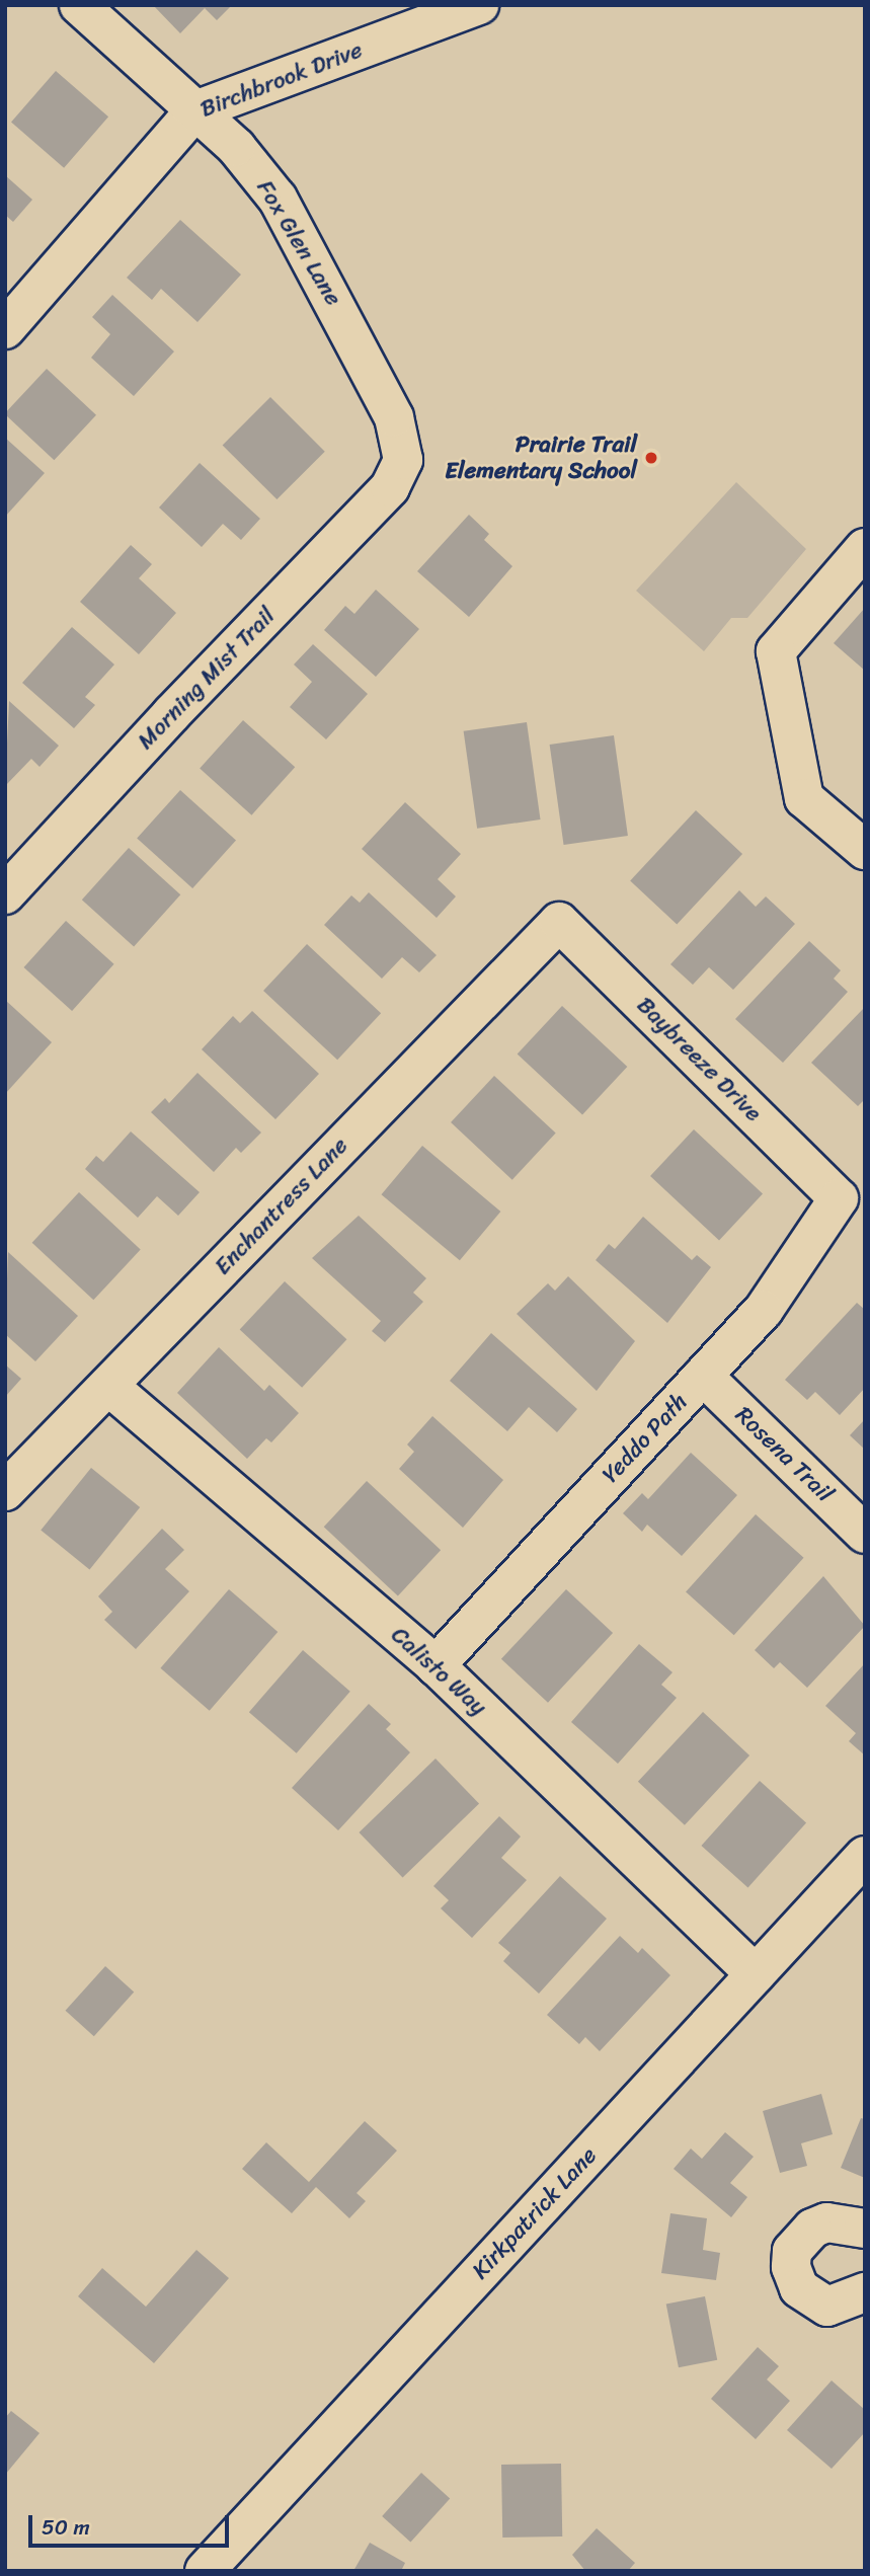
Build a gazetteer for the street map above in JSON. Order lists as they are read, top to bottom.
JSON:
{
  "streets": {
    "street": [
      "Birchbrook Drive",
      "Fox Glen Lane",
      "Morning Mist Trail",
      "Baybreeze Drive",
      "Enchantress Lane",
      "Yeddo Path",
      "Rosena Trail",
      "Calisto Way",
      "Kirkpatrick Lane"
    ]
  },
  "crossings": [
    ["Birchbrook Drive", "Fox Glen Lane"],
    ["Fox Glen Lane", "Morning Mist Trail"],
    ["Baybreeze Drive", "Enchantress Lane"],
    ["Baybreeze Drive", "Yeddo Path"],
    ["Enchantress Lane", "Calisto Way"],
    ["Yeddo Path", "Rosena Trail"],
    ["Yeddo Path", "Calisto Way"],
    ["Calisto Way", "Kirkpatrick Lane"]
  ],
  "places": ["Prairie Trail Elementary School"],
  "scale_bar": "50 m"
}
